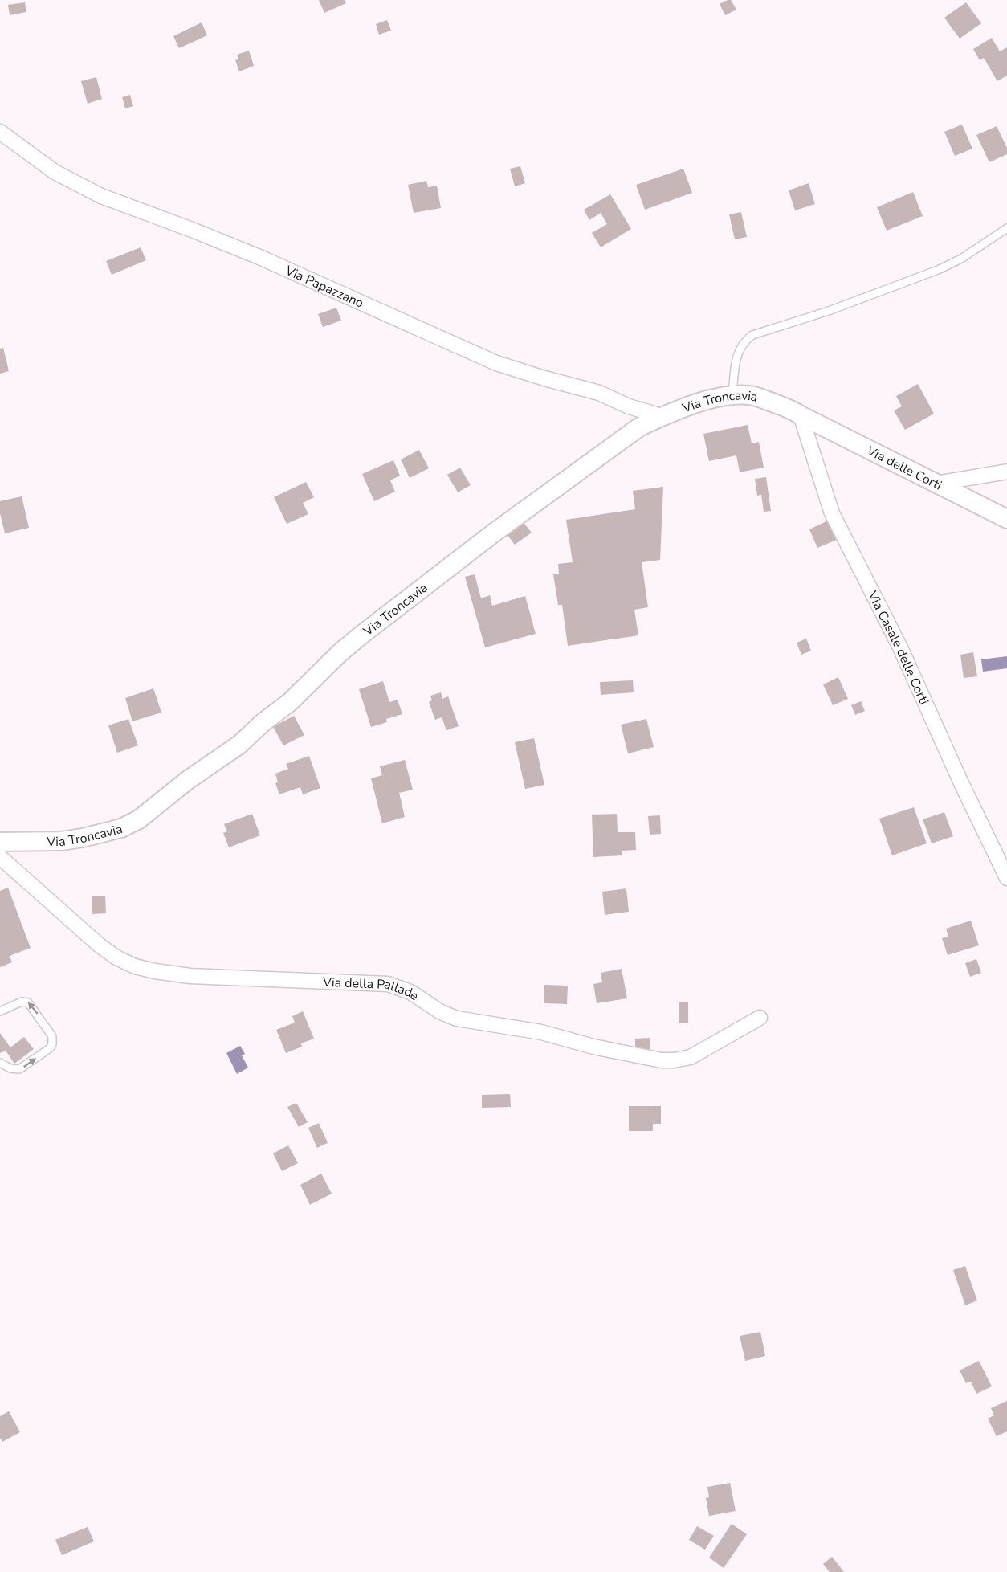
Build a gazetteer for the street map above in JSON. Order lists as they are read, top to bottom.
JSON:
{
  "streets": {
    "street": [
      "Via Papazzano",
      "Via Troncavia",
      "Via delle Corti",
      "Via Casale delle Corti",
      "Via della Pallade"
    ]
  },
  "crossings": [
    ["Via Papazzano", "Via Troncavia"],
    ["Via Troncavia", "Via delle Corti"],
    ["Via Troncavia", "Via Casale delle Corti"],
    ["Via delle Corti", "Via Casale delle Corti"]
  ]
}
